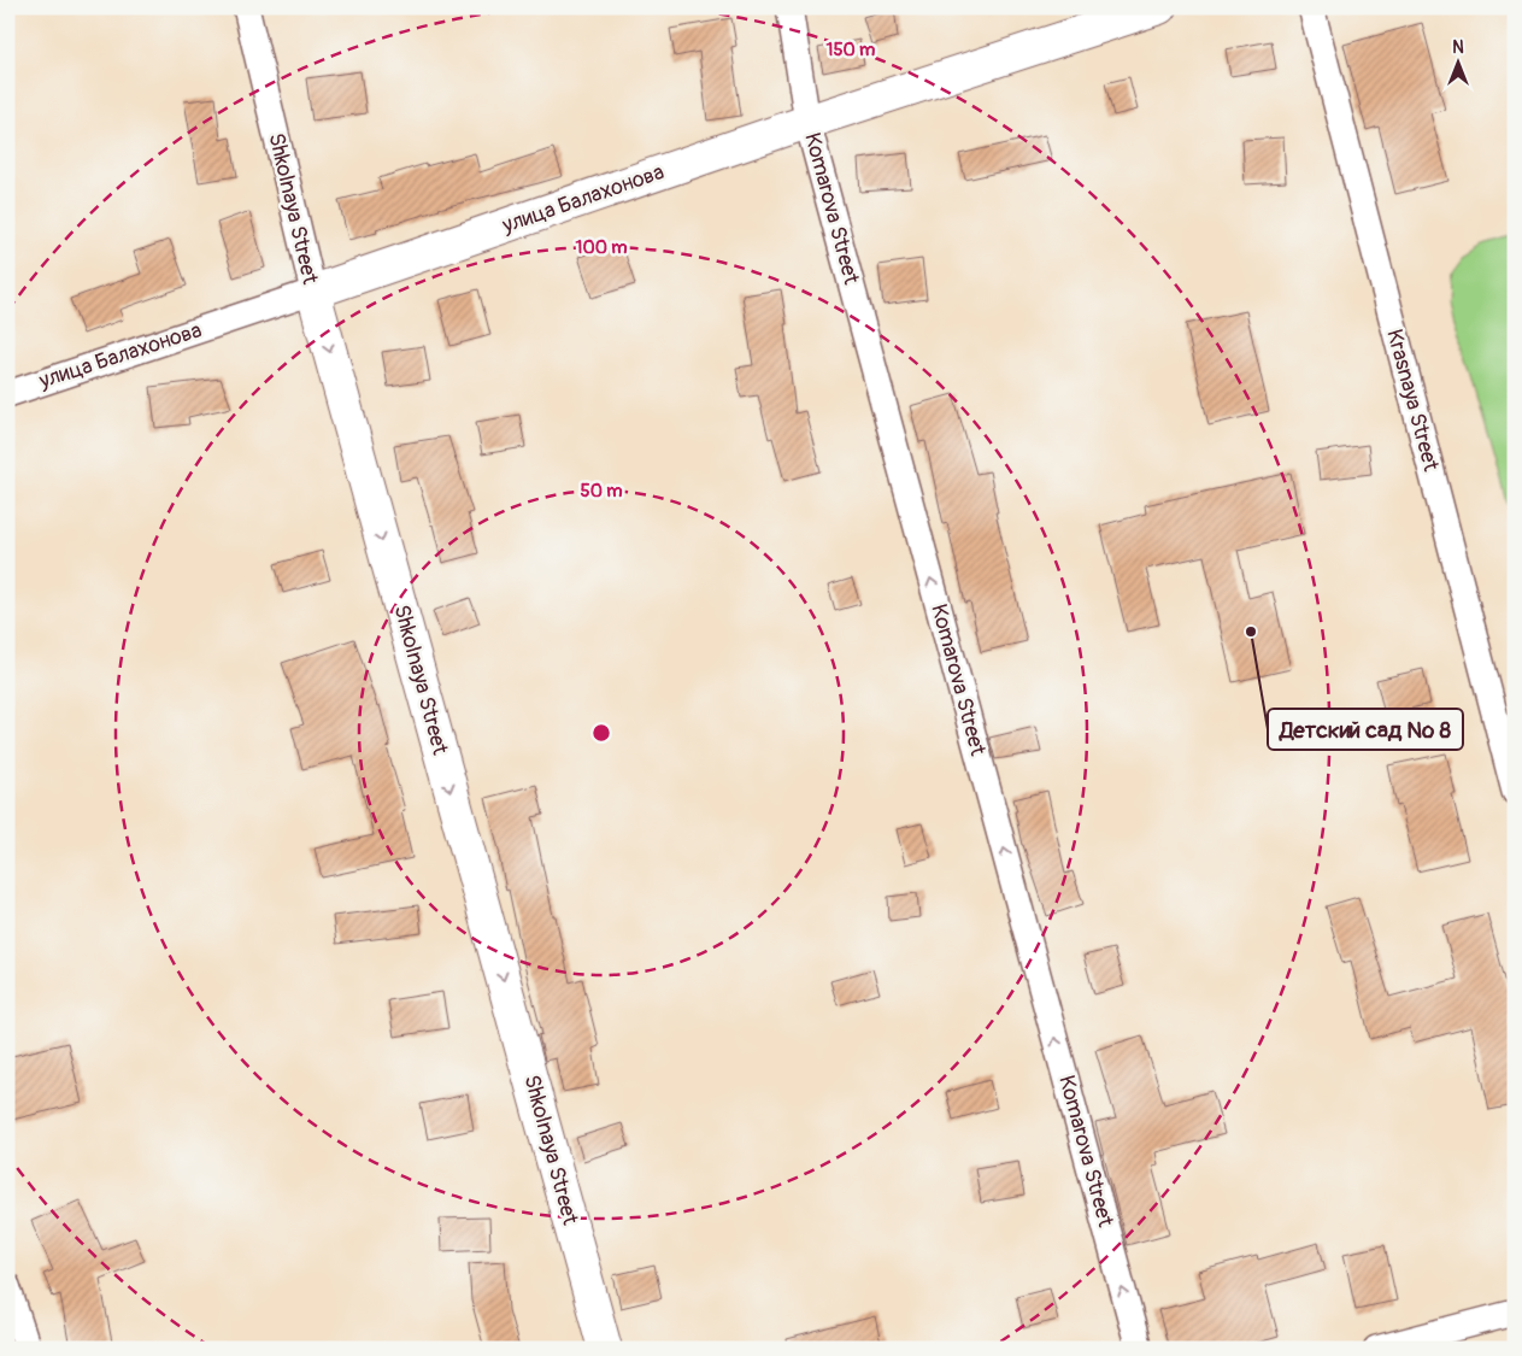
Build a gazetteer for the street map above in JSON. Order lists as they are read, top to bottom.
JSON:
{
  "streets": {
    "street": [
      "улица Балахонова",
      "Shkolnaya Street",
      "Komarova Street",
      "Krasnaya Street"
    ]
  },
  "crossings": [
    ["улица Балахонова", "Shkolnaya Street"],
    ["улица Балахонова", "Komarova Street"]
  ],
  "one_way": ["Shkolnaya Street", "Komarova Street"],
  "places": ["Детский сад № 8"],
  "north": "top",
  "rings": ["150 m", "100 m", "50 m"]
}
